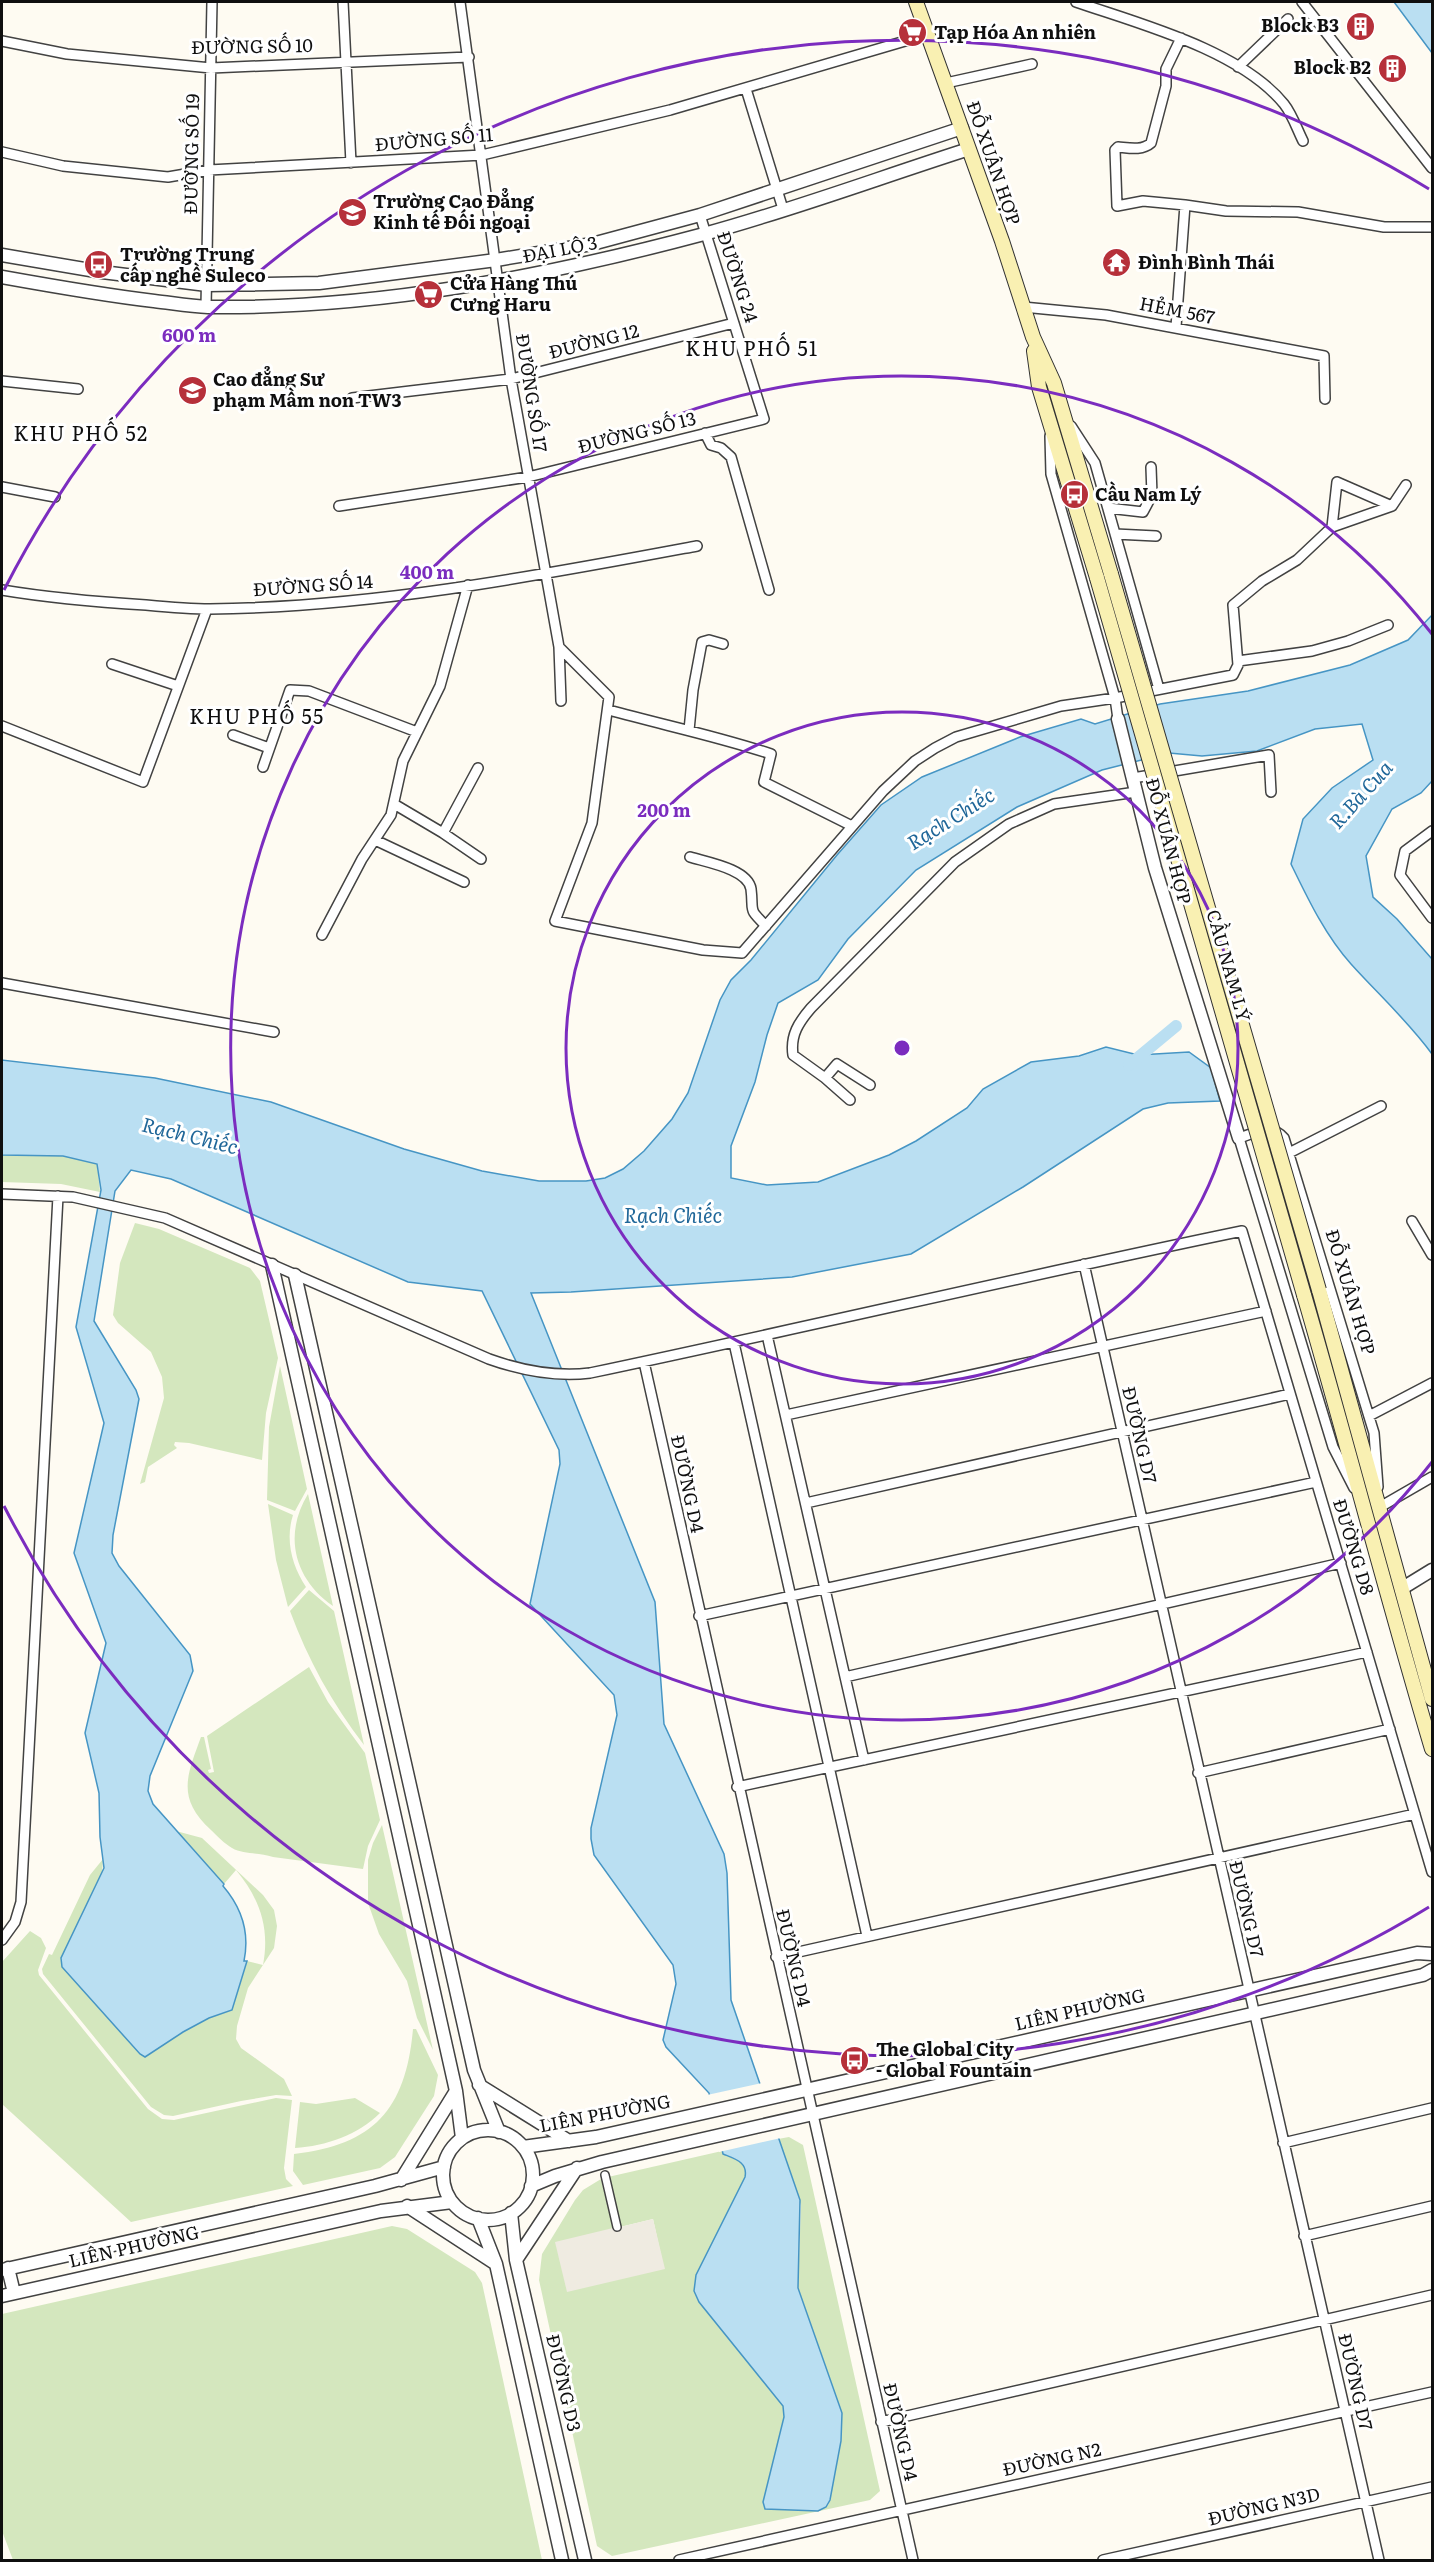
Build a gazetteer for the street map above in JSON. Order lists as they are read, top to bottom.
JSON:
{
  "streets": {
    "main road": ["ĐỖ XUÂN HỢP", "CẦU NAM LÝ"],
    "street": [
      "ĐƯỜNG SỐ 10",
      "ĐƯỜNG SỐ 11",
      "ĐƯỜNG SỐ 19",
      "ĐẠI LỘ 3",
      "ĐƯỜNG 24",
      "HẺM 567",
      "ĐƯỜNG 12",
      "ĐƯỜNG SỐ 17",
      "ĐƯỜNG SỐ 13",
      "ĐƯỜNG SỐ 14",
      "ĐƯỜNG D7",
      "ĐƯỜNG D4",
      "ĐƯỜNG D8",
      "LIÊN PHƯỜNG",
      "ĐƯỜNG D3",
      "ĐƯỜNG N2",
      "ĐƯỜNG N3D"
    ]
  },
  "crossings": [
    ["ĐƯỜNG SỐ 10", "ĐƯỜNG SỐ 19"],
    ["ĐƯỜNG SỐ 10", "ĐƯỜNG SỐ 17"],
    ["ĐƯỜNG SỐ 11", "ĐƯỜNG SỐ 19"],
    ["ĐƯỜNG SỐ 11", "ĐỖ XUÂN HỢP"],
    ["ĐƯỜNG SỐ 11", "ĐƯỜNG SỐ 17"],
    ["ĐƯỜNG SỐ 19", "ĐẠI LỘ 3"],
    ["ĐỖ XUÂN HỢP", "ĐẠI LỘ 3"],
    ["ĐỖ XUÂN HỢP", "HẺM 567"],
    ["ĐỖ XUÂN HỢP", "CẦU NAM LÝ"],
    ["ĐẠI LỘ 3", "ĐƯỜNG 24"],
    ["ĐẠI LỘ 3", "ĐƯỜNG SỐ 17"],
    ["ĐƯỜNG 24", "ĐƯỜNG 12"],
    ["ĐƯỜNG 24", "ĐƯỜNG SỐ 13"],
    ["ĐƯỜNG 12", "ĐƯỜNG SỐ 17"],
    ["ĐƯỜNG SỐ 17", "ĐƯỜNG SỐ 13"],
    ["ĐƯỜNG SỐ 17", "ĐƯỜNG SỐ 14"],
    ["ĐƯỜNG D7", "ĐƯỜNG D8"],
    ["ĐƯỜNG D7", "LIÊN PHƯỜNG"],
    ["ĐƯỜNG D7", "ĐƯỜNG N2"],
    ["ĐƯỜNG D7", "ĐƯỜNG N3D"],
    ["ĐƯỜNG D4", "LIÊN PHƯỜNG"],
    ["ĐƯỜNG D4", "ĐƯỜNG N2"],
    ["LIÊN PHƯỜNG", "ĐƯỜNG D3"]
  ],
  "districts": ["KHU PHỐ 51", "KHU PHỐ 52", "KHU PHỐ 55"],
  "water": ["R.Bà Cua", "Rạch Chiếc"],
  "places": {
    "building": ["Block B3", "Block B2"],
    "supermarket": ["Tạp Hóa An nhiên", "Cửa Hàng Thú Cưng Haru"],
    "school or university": ["Trường Cao Đẳng Kinh tế Đối ngoại", "Cao đẳng Sư phạm Mầm non TW3"],
    "temple": ["Đình Bình Thái"],
    "bus stop": ["Trường Trung cấp nghề Suleco", "Cầu Nam Lý", "The Global City - Global Fountain"]
  },
  "rings": ["600 m", "400 m", "200 m"]
}
